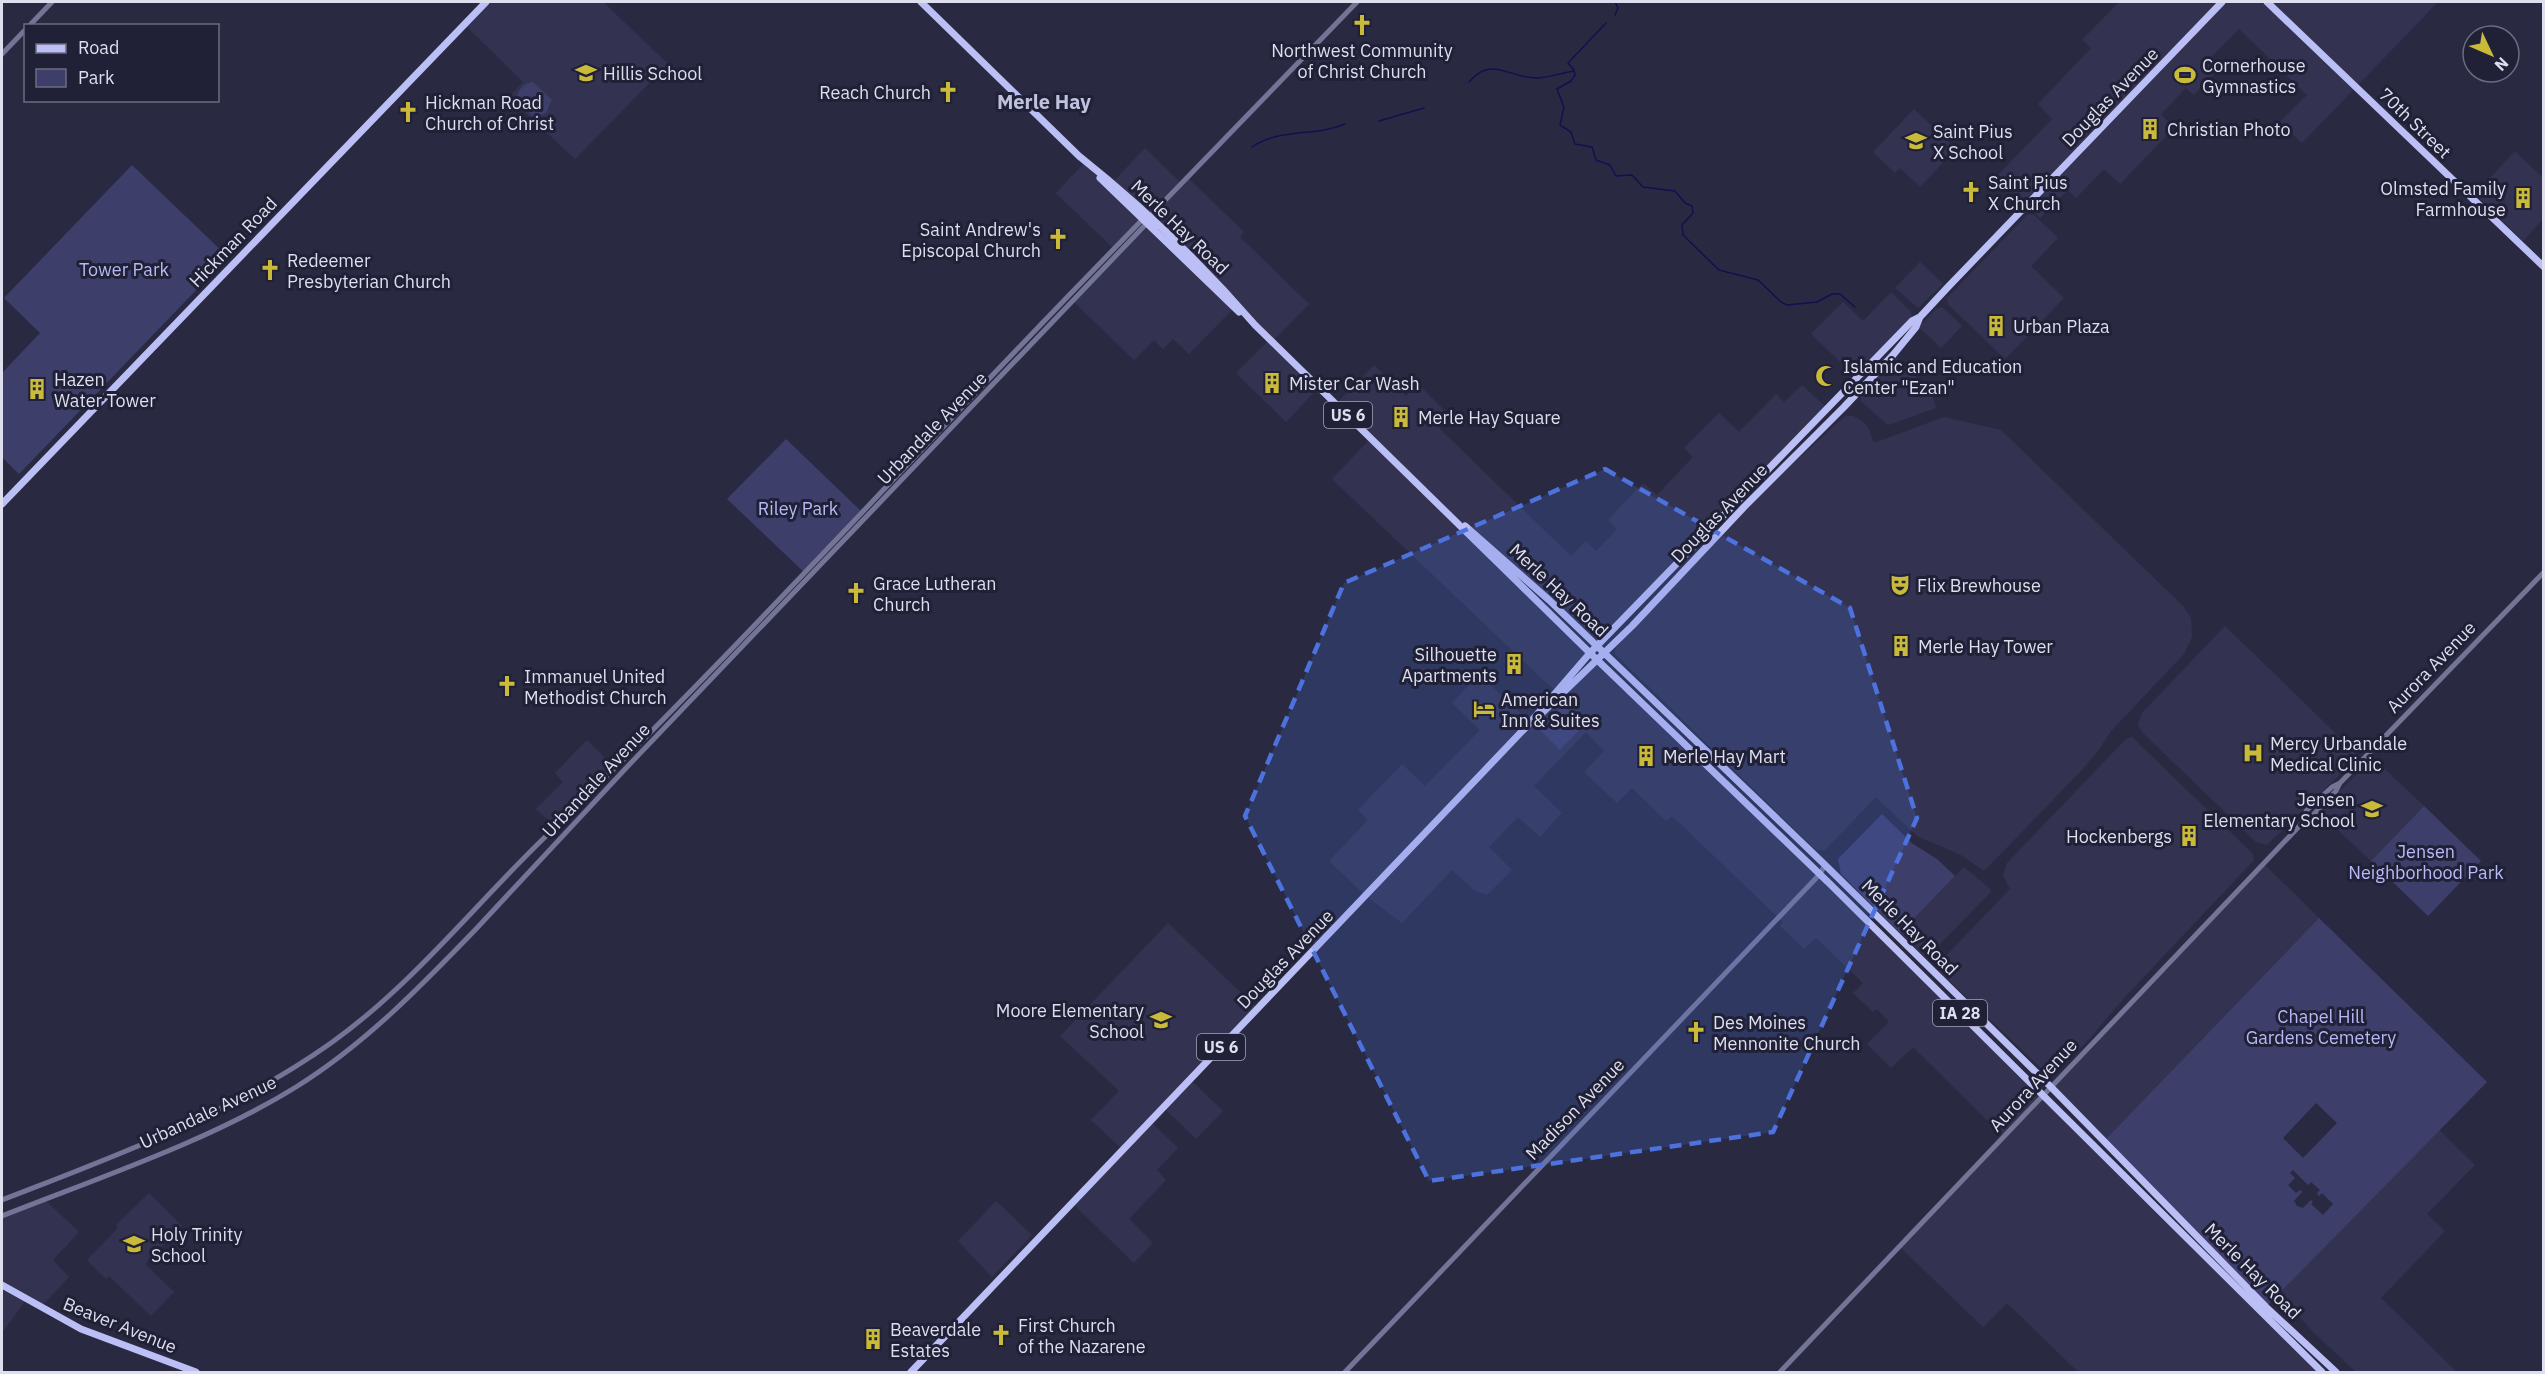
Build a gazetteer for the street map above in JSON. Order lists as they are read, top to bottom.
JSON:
{
  "streets": {
    "main road": [
      "Douglas Avenue",
      "70th Street",
      "Merle Hay Road",
      "Hickman Road",
      "US 6",
      "IA 28",
      "Beaver Avenue"
    ],
    "street": ["Urbandale Avenue", "Aurora Avenue", "Madison Avenue"]
  },
  "crossings": [
    ["Douglas Avenue", "Merle Hay Road"],
    ["Merle Hay Road", "Urbandale Avenue"],
    ["Merle Hay Road", "Aurora Avenue"],
    ["Merle Hay Road", "Madison Avenue"]
  ],
  "districts": ["Merle Hay"],
  "parks": [
    "Tower Park",
    "Riley Park",
    "Jensen Neighborhood Park",
    "Chapel Hill Gardens Cemetery"
  ],
  "places": {
    "church": [
      "Northwest Community of Christ Church",
      "Reach Church",
      "Hickman Road Church of Christ",
      "Saint Pius X Church",
      "Saint Andrew's Episcopal Church",
      "Redeemer Presbyterian Church",
      "Grace Lutheran Church",
      "Immanuel United Methodist Church",
      "Des Moines Mennonite Church",
      "First Church of the Nazarene"
    ],
    "school or university": [
      "Hillis School",
      "Saint Pius X School",
      "Jensen Elementary School",
      "Moore Elementary School",
      "Holy Trinity School"
    ],
    "sports": ["Cornerhouse Gymnastics"],
    "building": [
      "Christian Photo",
      "Olmsted Family Farmhouse",
      "Urban Plaza",
      "Mister Car Wash",
      "Hazen Water Tower",
      "Merle Hay Square",
      "Merle Hay Tower",
      "Silhouette Apartments",
      "Merle Hay Mart",
      "Hockenbergs",
      "Beaverdale Estates"
    ],
    "mosque": ["Islamic and Education Center \"Ezan\""],
    "theatre": ["Flix Brewhouse"],
    "hotel": ["American Inn & Suites"],
    "hospital": ["Mercy Urbandale Medical Clinic"]
  },
  "legend": ["Road", "Park"],
  "north": "bottom right"
}
